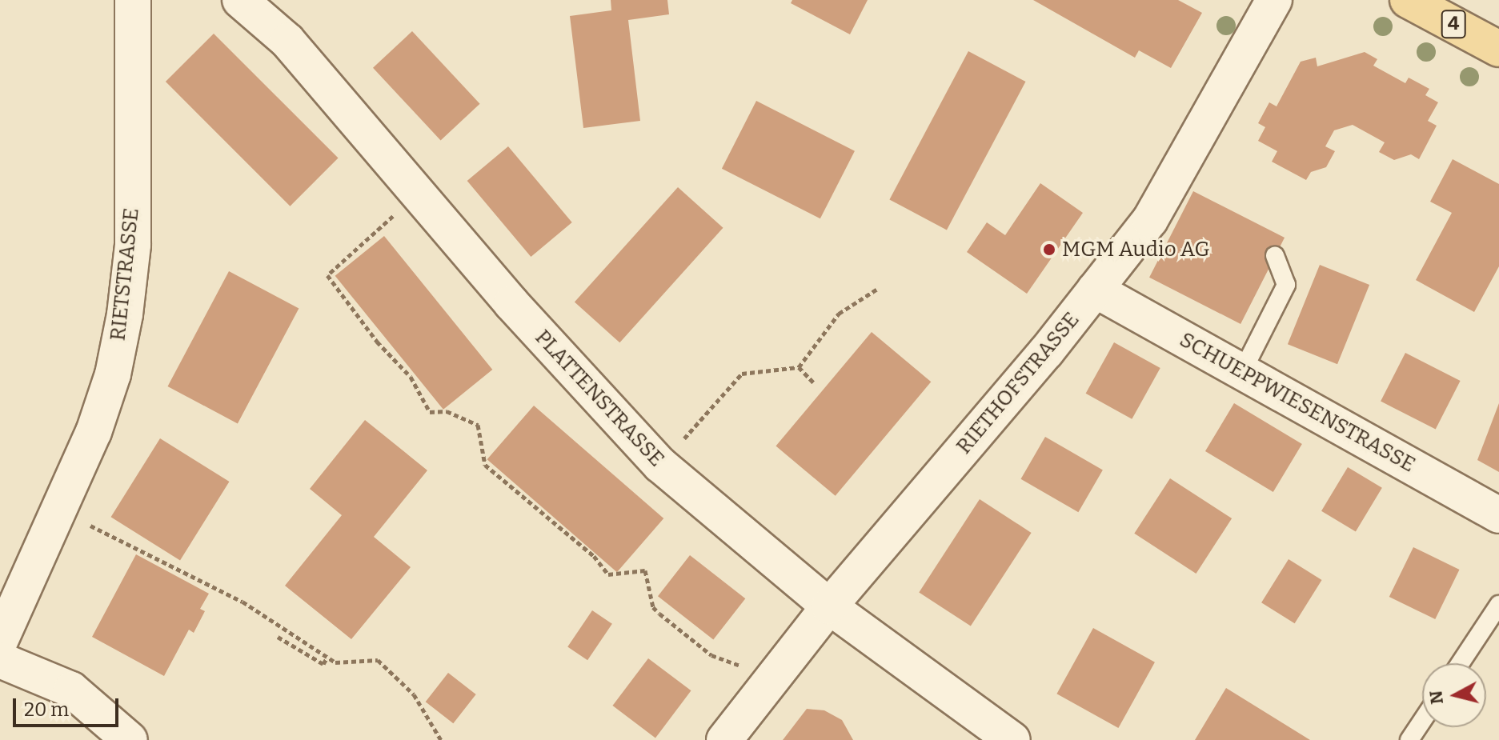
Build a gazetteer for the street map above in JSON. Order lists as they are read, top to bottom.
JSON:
{
  "streets": {
    "main road": ["4"],
    "street": [
      "RIETSTRASSE",
      "RIETHOFSTRASSE",
      "PLATTENSTRASSE",
      "SCHUEPPWIESENSTRASSE"
    ]
  },
  "crossings": [
    ["RIETHOFSTRASSE", "PLATTENSTRASSE"],
    ["RIETHOFSTRASSE", "SCHUEPPWIESENSTRASSE"]
  ],
  "places": ["MGM Audio AG"],
  "scale_bar": "20 m",
  "north": "left"
}
